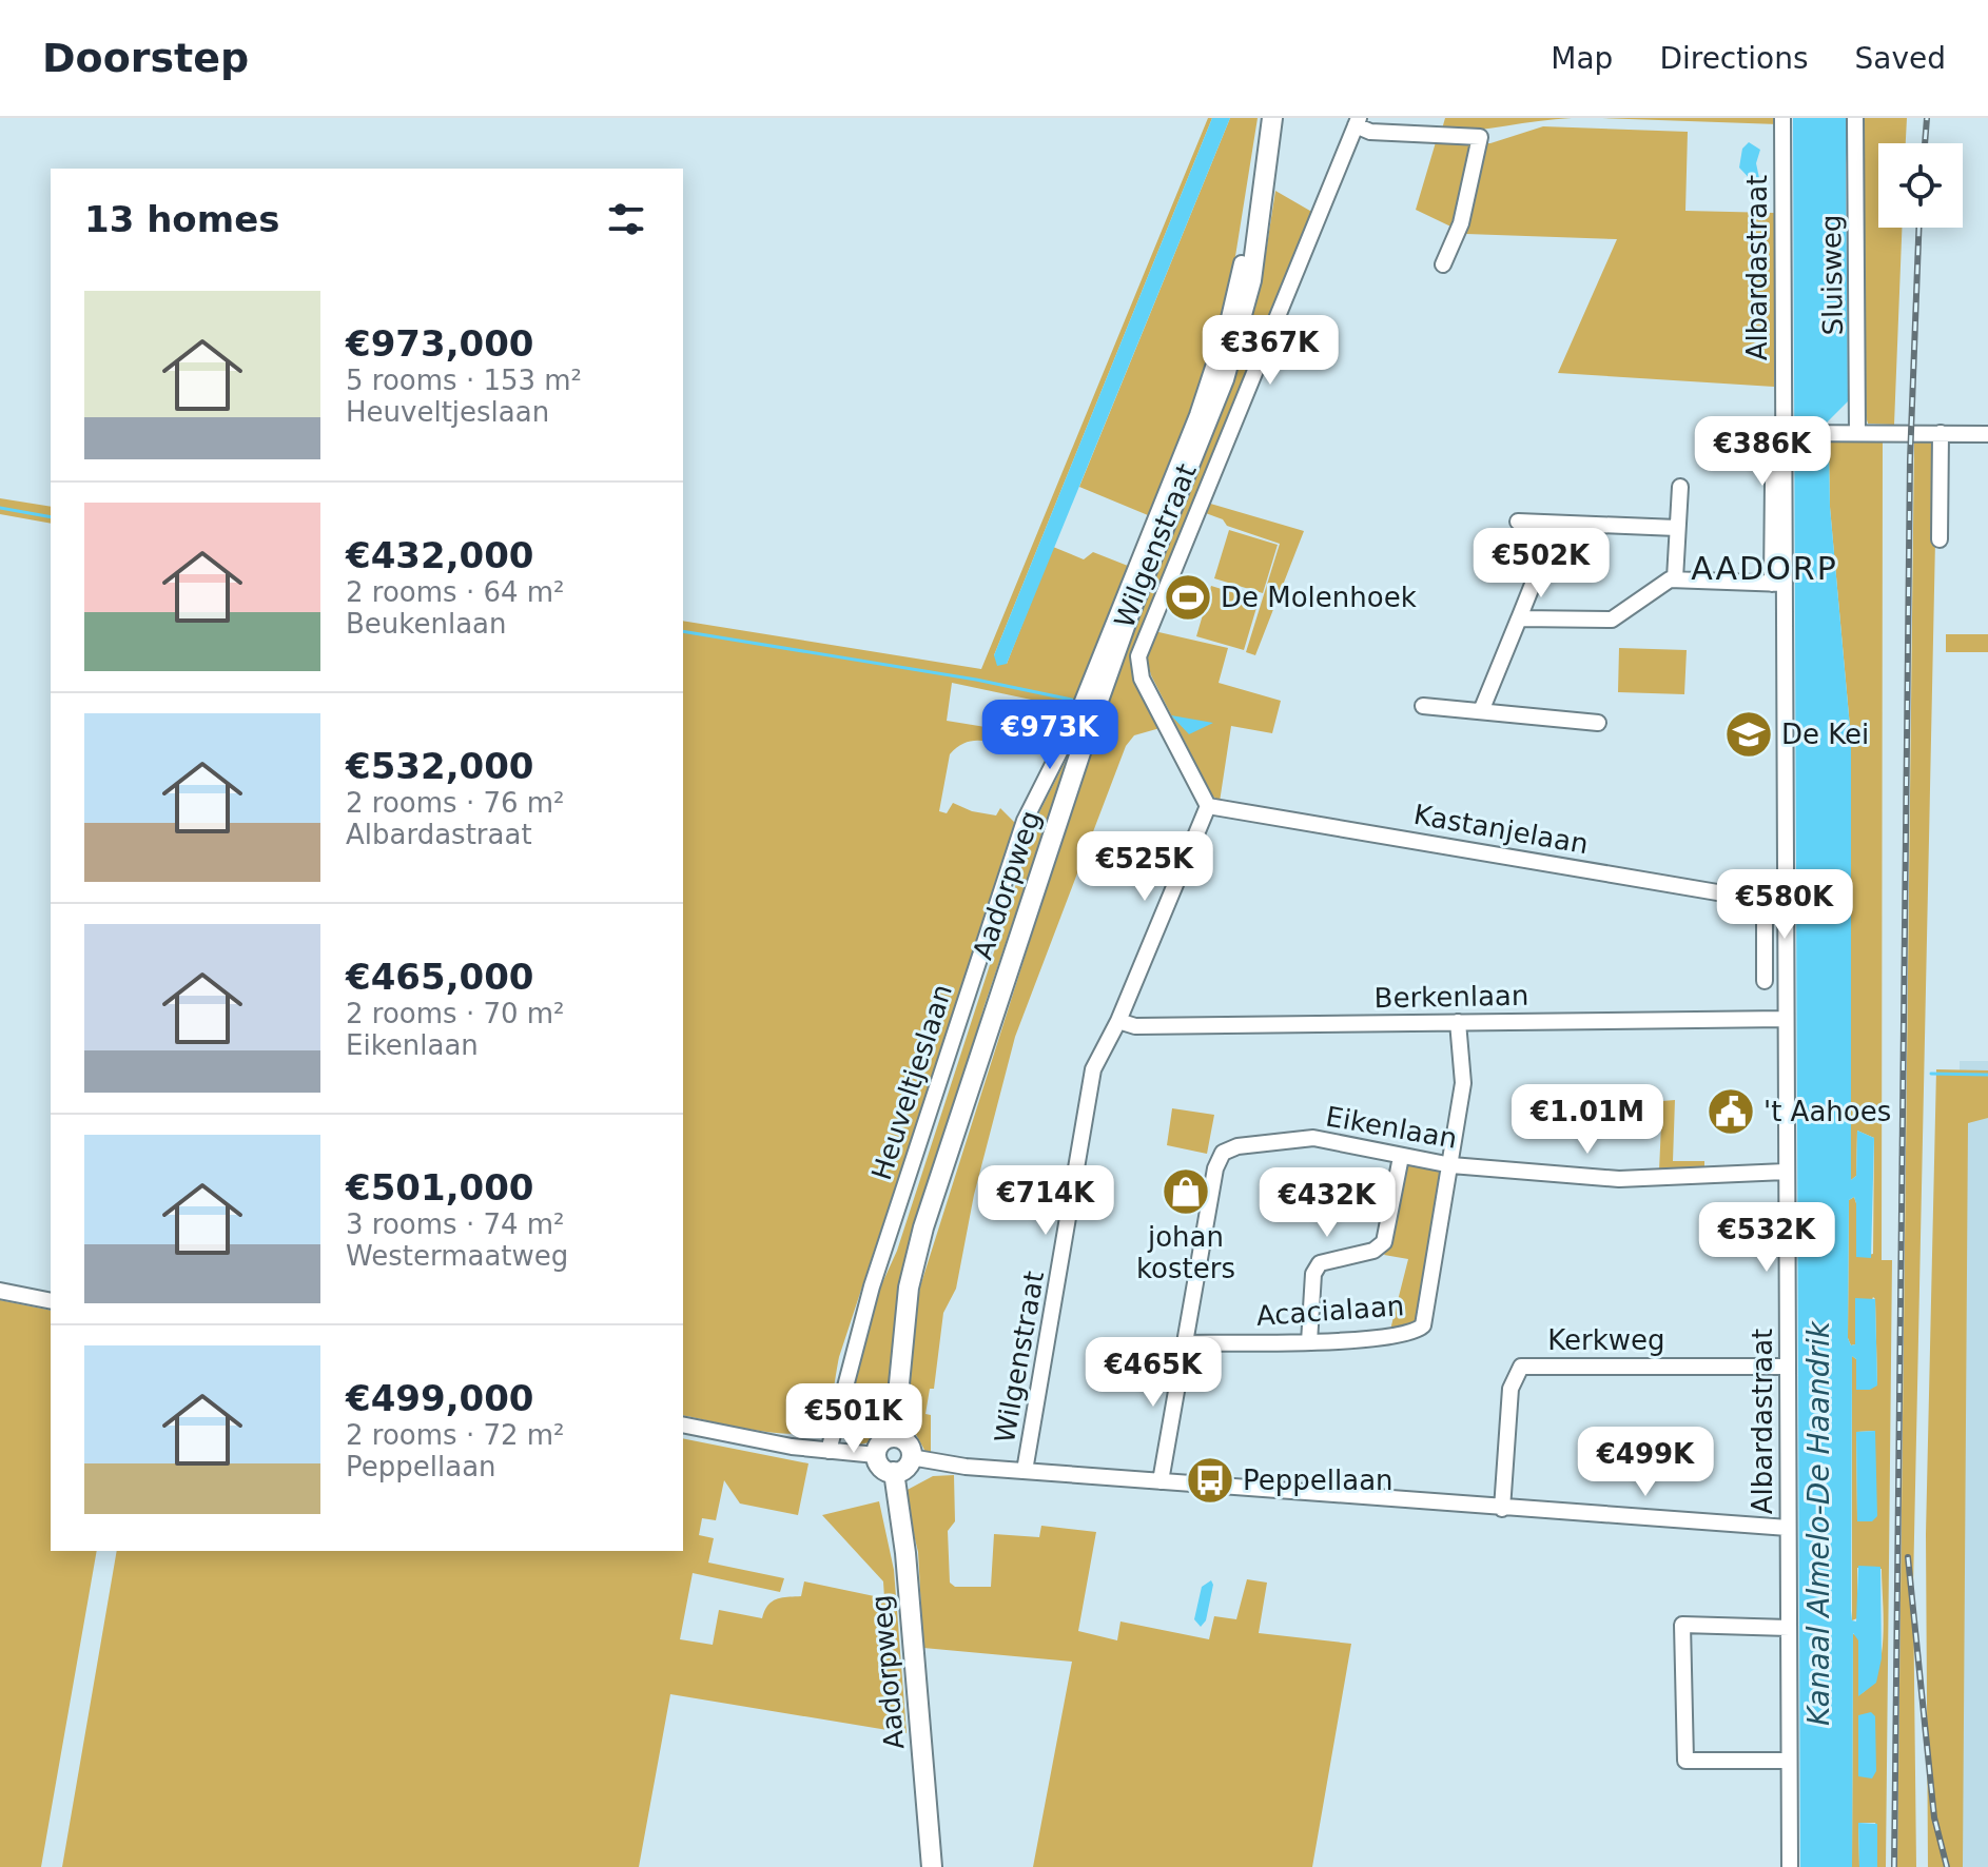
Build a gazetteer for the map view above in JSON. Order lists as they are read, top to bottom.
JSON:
{
  "streets": {
    "main road": ["Aadorpweg"],
    "street": [
      "Albardastraat",
      "Sluisweg",
      "Wilgenstraat",
      "Kastanjelaan",
      "Berkenlaan",
      "Heuveltjeslaan",
      "Eikenlaan",
      "Acacialaan",
      "Kerkweg"
    ]
  },
  "crossings": [
    ["Albardastraat", "Kastanjelaan"],
    ["Albardastraat", "Berkenlaan"],
    ["Albardastraat", "Eikenlaan"],
    ["Albardastraat", "Kerkweg"],
    ["Wilgenstraat", "Kastanjelaan"],
    ["Wilgenstraat", "Berkenlaan"],
    ["Berkenlaan", "Acacialaan"],
    ["Eikenlaan", "Acacialaan"]
  ],
  "districts": ["AADORP"],
  "water": ["Kanaal Almelo-De Haandrik"],
  "places": {
    "sports": ["De Molenhoek"],
    "school or university": ["De Kei"],
    "public building": ["'t Aahoes"],
    "shop": ["johan kosters"],
    "bus stop": ["Peppellaan"]
  },
  "page": {
    "header": "Doorstep",
    "nav": ["Map", "Directions", "Saved"],
    "heading": "13 homes",
    "list": [
      {
        "name": "€973,000",
        "note": "5 rooms · 153 m² · Heuveltjeslaan"
      },
      {
        "name": "€432,000",
        "note": "2 rooms · 64 m² · Beukenlaan"
      },
      {
        "name": "€532,000",
        "note": "2 rooms · 76 m² · Albardastraat"
      },
      {
        "name": "€465,000",
        "note": "2 rooms · 70 m² · Eikenlaan"
      },
      {
        "name": "€501,000",
        "note": "3 rooms · 74 m² · Westermaatweg"
      },
      {
        "name": "€499,000",
        "note": "2 rooms · 72 m² · Peppellaan"
      }
    ],
    "price": [
      "€367K",
      "€386K",
      "€502K",
      "€973K",
      "€525K",
      "€580K",
      "€1.01M",
      "€714K",
      "€432K",
      "€532K",
      "€465K",
      "€501K",
      "€499K"
    ]
  }
}
